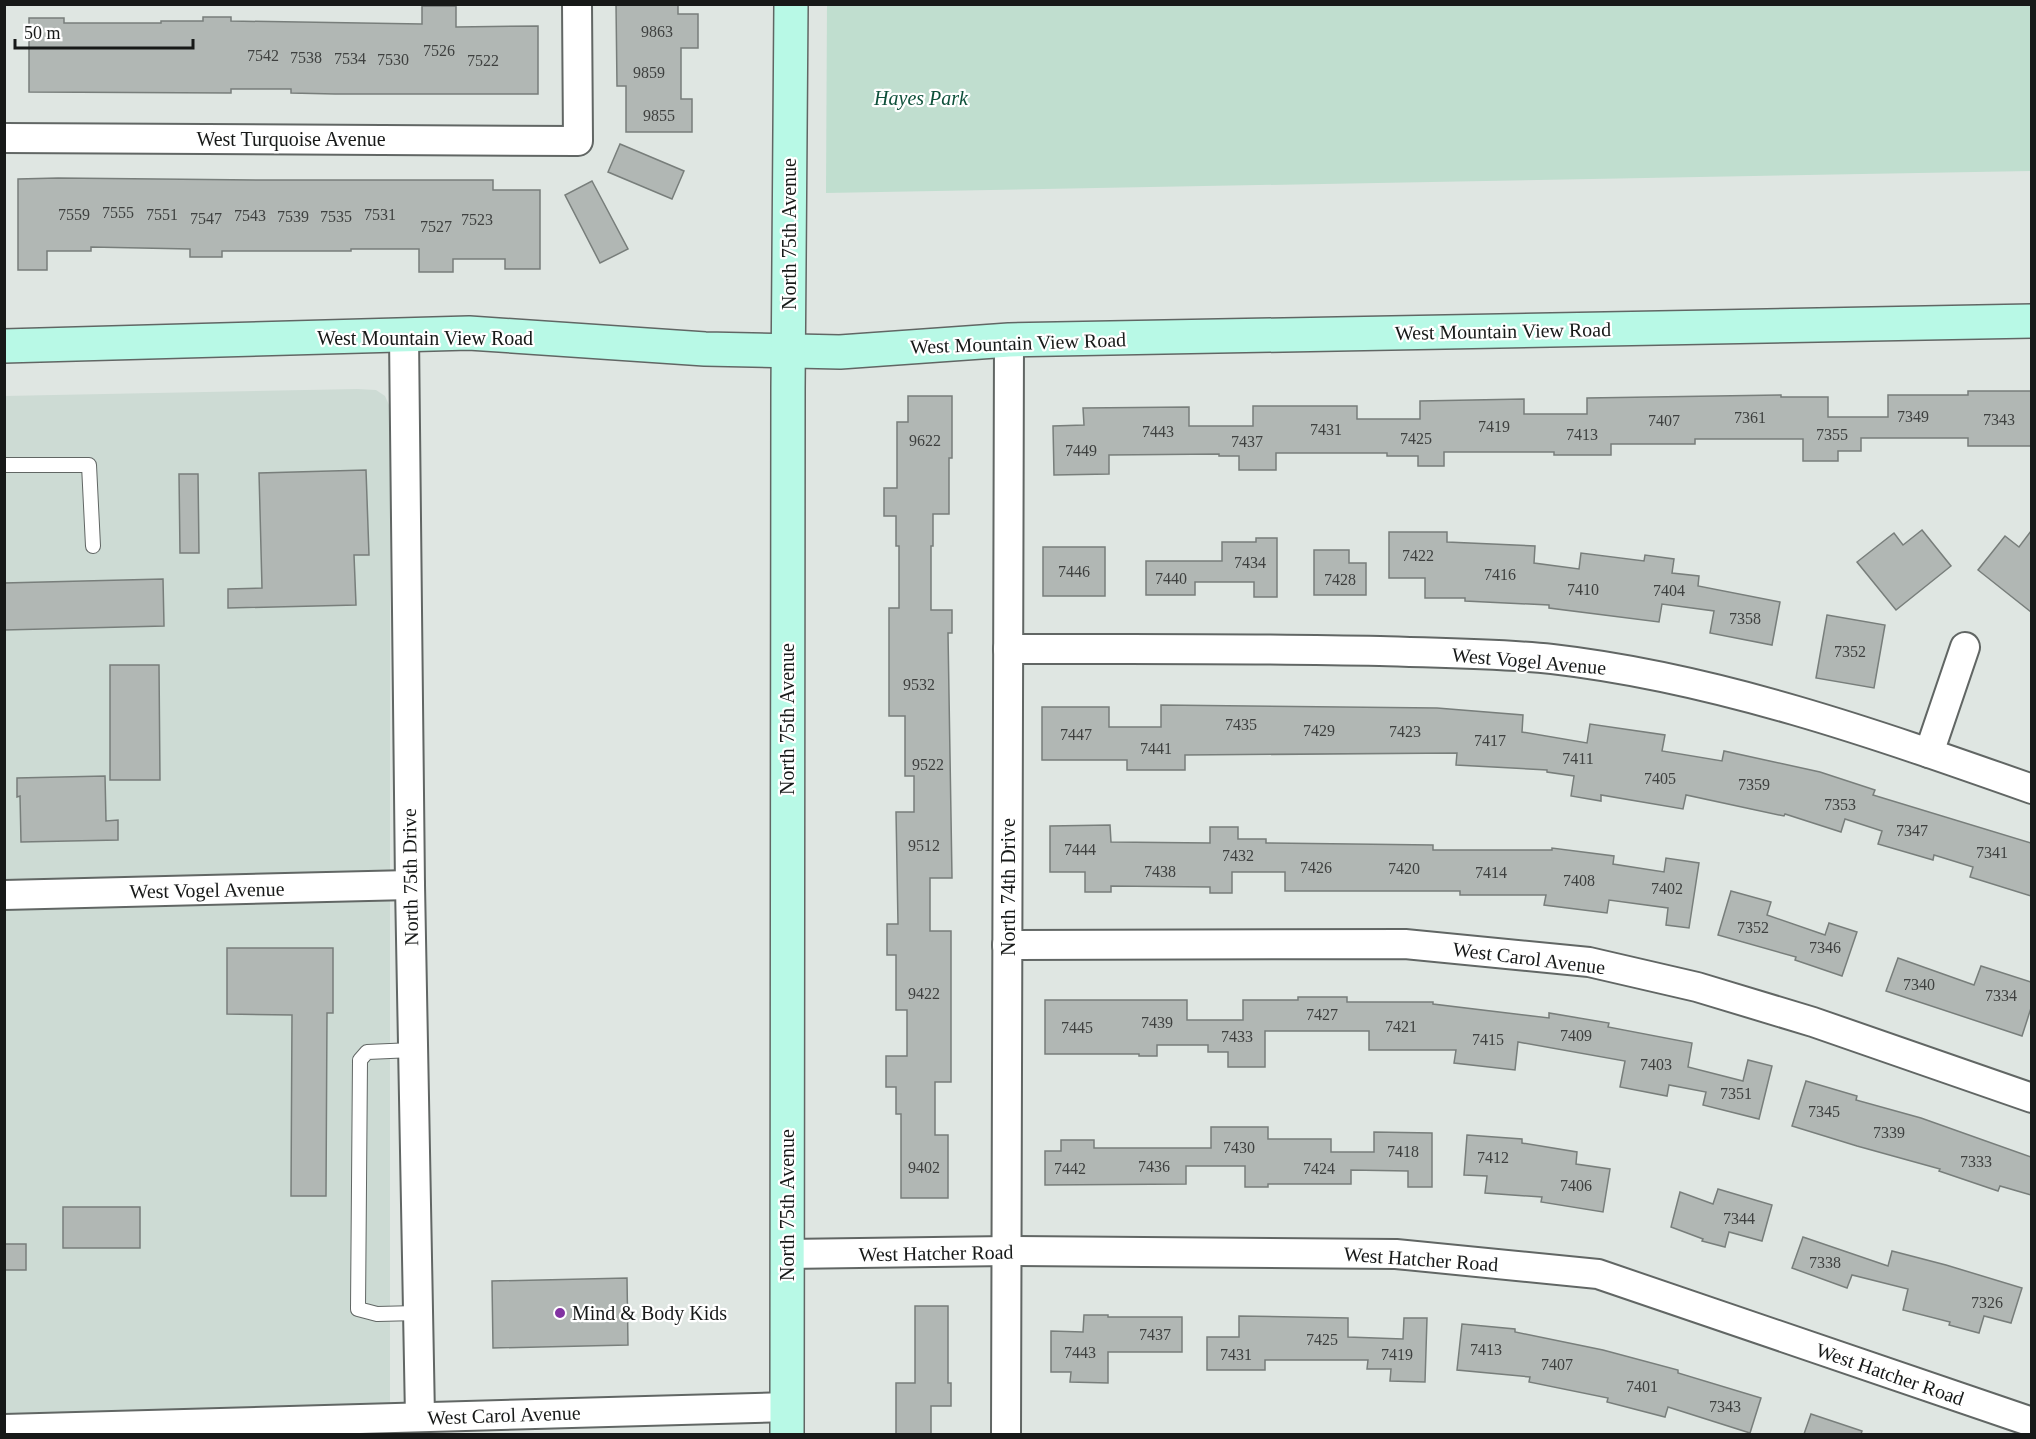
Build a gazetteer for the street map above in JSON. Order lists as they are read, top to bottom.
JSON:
{
  "streets": {
    "street": [
      "West Turquoise Avenue",
      "North 75th Avenue",
      "West Mountain View Road",
      "West Vogel Avenue",
      "North 75th Drive",
      "North 74th Drive",
      "West Carol Avenue",
      "West Hatcher Road"
    ]
  },
  "crossings": [
    ["North 75th Avenue", "West Mountain View Road"],
    ["North 75th Avenue", "West Carol Avenue"],
    ["North 75th Avenue", "West Hatcher Road"],
    ["West Mountain View Road", "North 75th Drive"],
    ["West Mountain View Road", "North 74th Drive"],
    ["West Vogel Avenue", "North 75th Drive"],
    ["West Vogel Avenue", "North 74th Drive"],
    ["North 75th Drive", "West Carol Avenue"],
    ["North 74th Drive", "West Carol Avenue"],
    ["North 74th Drive", "West Hatcher Road"]
  ],
  "parks": ["Hayes Park"],
  "places": ["Mind & Body Kids"],
  "house_numbers": [
    "9863",
    "7526",
    "7542",
    "7538",
    "7534",
    "7530",
    "7522",
    "9859",
    "9855",
    "7555",
    "7559",
    "7551",
    "7531",
    "7543",
    "7539",
    "7535",
    "7547",
    "7523",
    "7527",
    "7349",
    "7361",
    "7343",
    "7407",
    "7419",
    "7431",
    "7443",
    "7413",
    "7355",
    "7425",
    "9622",
    "7437",
    "7449",
    "7422",
    "7434",
    "7446",
    "7416",
    "7440",
    "7428",
    "7410",
    "7404",
    "7358",
    "7352",
    "9532",
    "7435",
    "7429",
    "7423",
    "7447",
    "7417",
    "7441",
    "7411",
    "9522",
    "7405",
    "7359",
    "7353",
    "7347",
    "9512",
    "7444",
    "7341",
    "7432",
    "7426",
    "7420",
    "7438",
    "7414",
    "7408",
    "7402",
    "7352",
    "7346",
    "7340",
    "9422",
    "7334",
    "7427",
    "7439",
    "7421",
    "7445",
    "7409",
    "7433",
    "7415",
    "7403",
    "7351",
    "7345",
    "7339",
    "7430",
    "7418",
    "7412",
    "7333",
    "7436",
    "9402",
    "7442",
    "7424",
    "7406",
    "7344",
    "7338",
    "7326",
    "7437",
    "7425",
    "7413",
    "7443",
    "7431",
    "7419",
    "7407",
    "7401",
    "7343"
  ],
  "scale_bar": "50 m"
}
